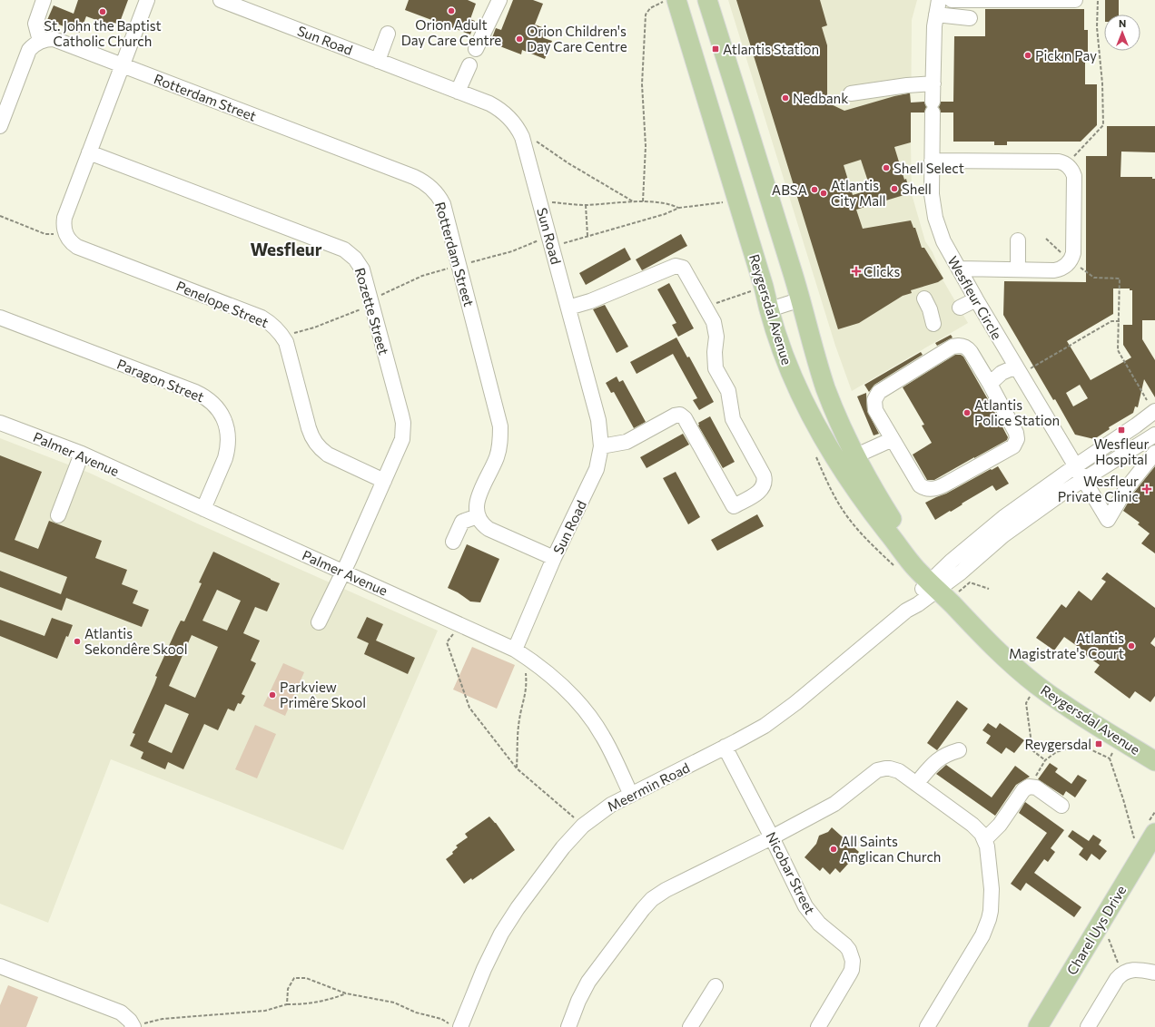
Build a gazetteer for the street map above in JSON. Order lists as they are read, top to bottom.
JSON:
{
  "streets": {
    "main road": ["Reygersdal Avenue", "Charel Uys Drive"],
    "street": [
      "Sun Road",
      "Rotterdam Street",
      "Wesfleur Circle",
      "Penelope Street",
      "Rozette Street",
      "Paragon Street",
      "Palmer Avenue",
      "Meermin Road",
      "Nicobar Street"
    ]
  },
  "crossings": [
    ["Sun Road", "Palmer Avenue"],
    ["Penelope Street", "Rozette Street"],
    ["Reygersdal Avenue", "Meermin Road"],
    ["Rozette Street", "Palmer Avenue"],
    ["Paragon Street", "Palmer Avenue"],
    ["Palmer Avenue", "Meermin Road"],
    ["Meermin Road", "Nicobar Street"]
  ],
  "districts": ["Wesfleur"],
  "places": {
    "other": [
      "Orion Adult Day Care Centre",
      "St. John the Baptist Catholic Church",
      "Orion Children's Day Care Centre",
      "Pick n Pay",
      "Nedbank",
      "Shell Select",
      "Shell",
      "ABSA",
      "Atlantis City Mall",
      "Atlantis Police Station",
      "Atlantis Sekondêre Skool",
      "Atlantis Magistrate's Court",
      "Parkview Primêre Skool",
      "All Saints Anglican Church"
    ],
    "transit": ["Atlantis Station", "Wesfleur Hospital", "Reygersdal"],
    "health": ["Clicks", "Wesfleur Private Clinic"]
  },
  "north": "top"
}
